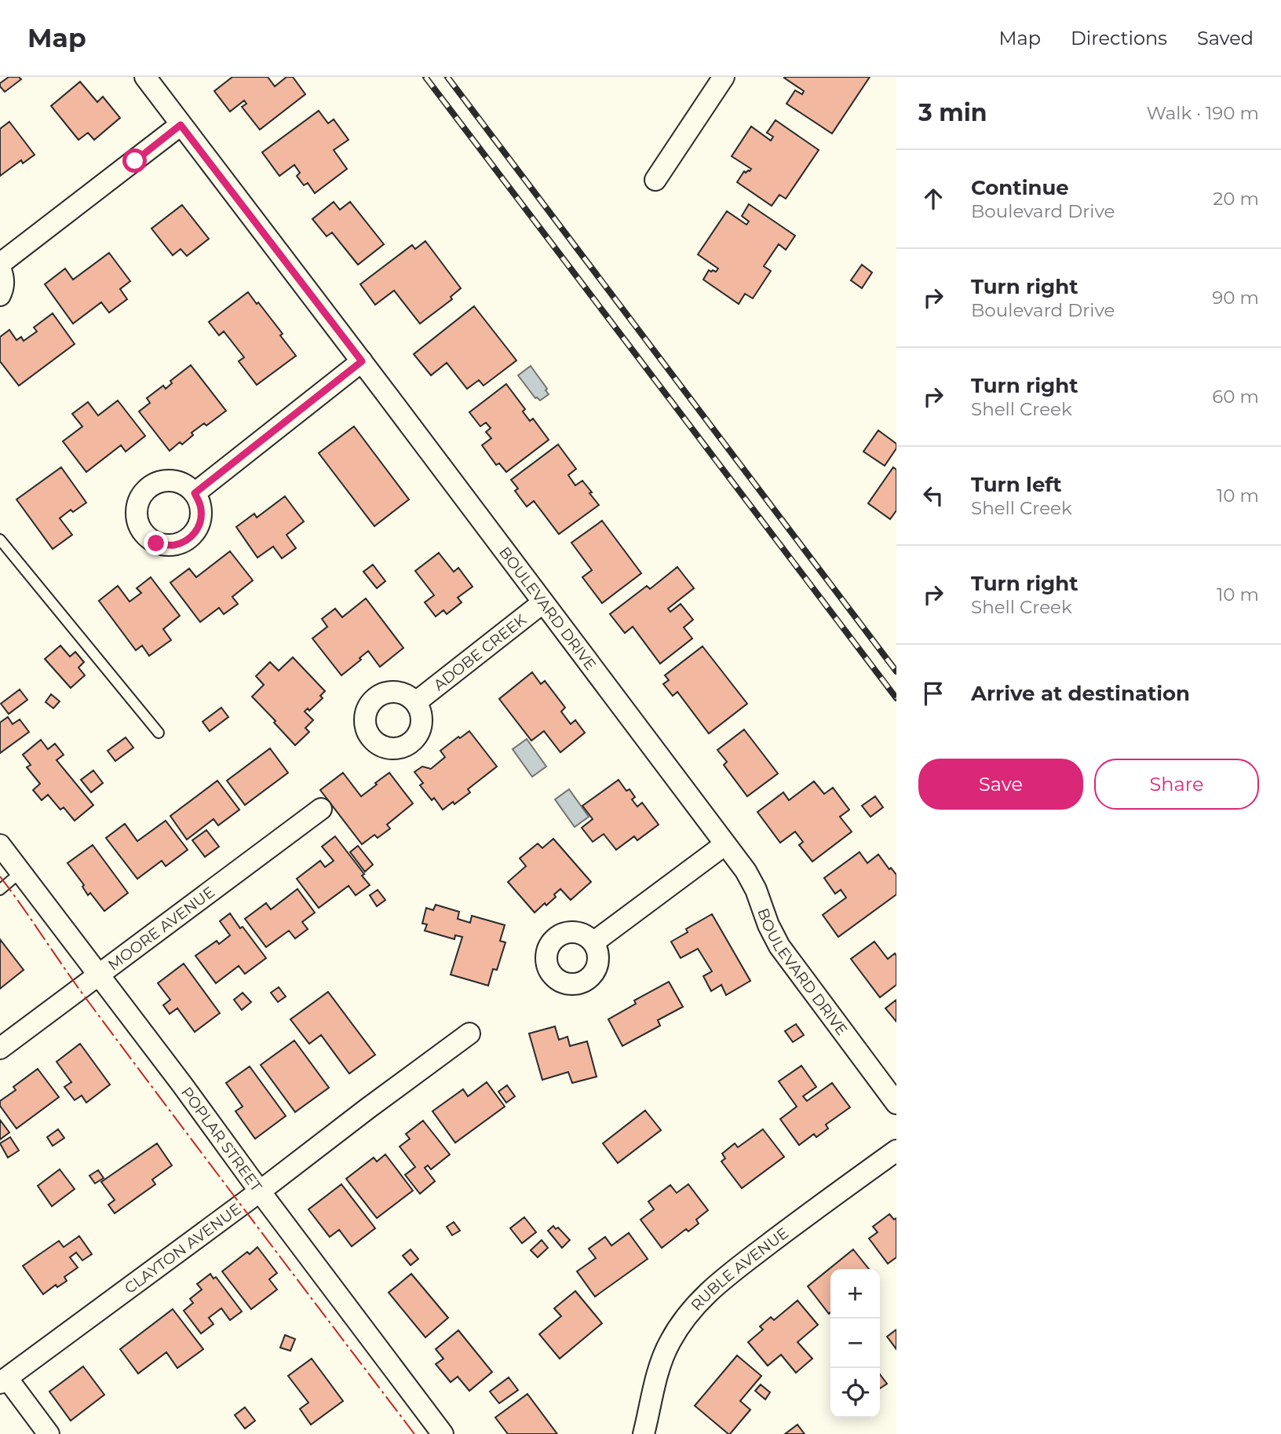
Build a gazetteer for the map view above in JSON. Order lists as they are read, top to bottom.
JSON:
{
  "streets": {
    "street": [
      "BOULEVARD DRIVE",
      "ADOBE CREEK",
      "MOORE AVENUE",
      "POPLAR STREET",
      "CLAYTON AVENUE",
      "RUBLE AVENUE"
    ]
  },
  "crossings": [
    ["BOULEVARD DRIVE", "ADOBE CREEK"],
    ["MOORE AVENUE", "POPLAR STREET"],
    ["POPLAR STREET", "CLAYTON AVENUE"]
  ],
  "page": {
    "header": "Map",
    "nav": ["Map", "Directions", "Saved"],
    "heading": ["3 min", "Walk · 190 m"],
    "list": [
      ["Continue", "Boulevard Drive", "20 m"],
      ["Turn right", "Boulevard Drive", "90 m"],
      ["Turn right", "Shell Creek", "60 m"],
      ["Turn left", "Shell Creek", "10 m"],
      ["Turn right", "Shell Creek", "10 m"],
      "Arrive at destination"
    ],
    "buttons": ["Save", "Share"],
    "map_buttons": ["+", "−"]
  }
}
